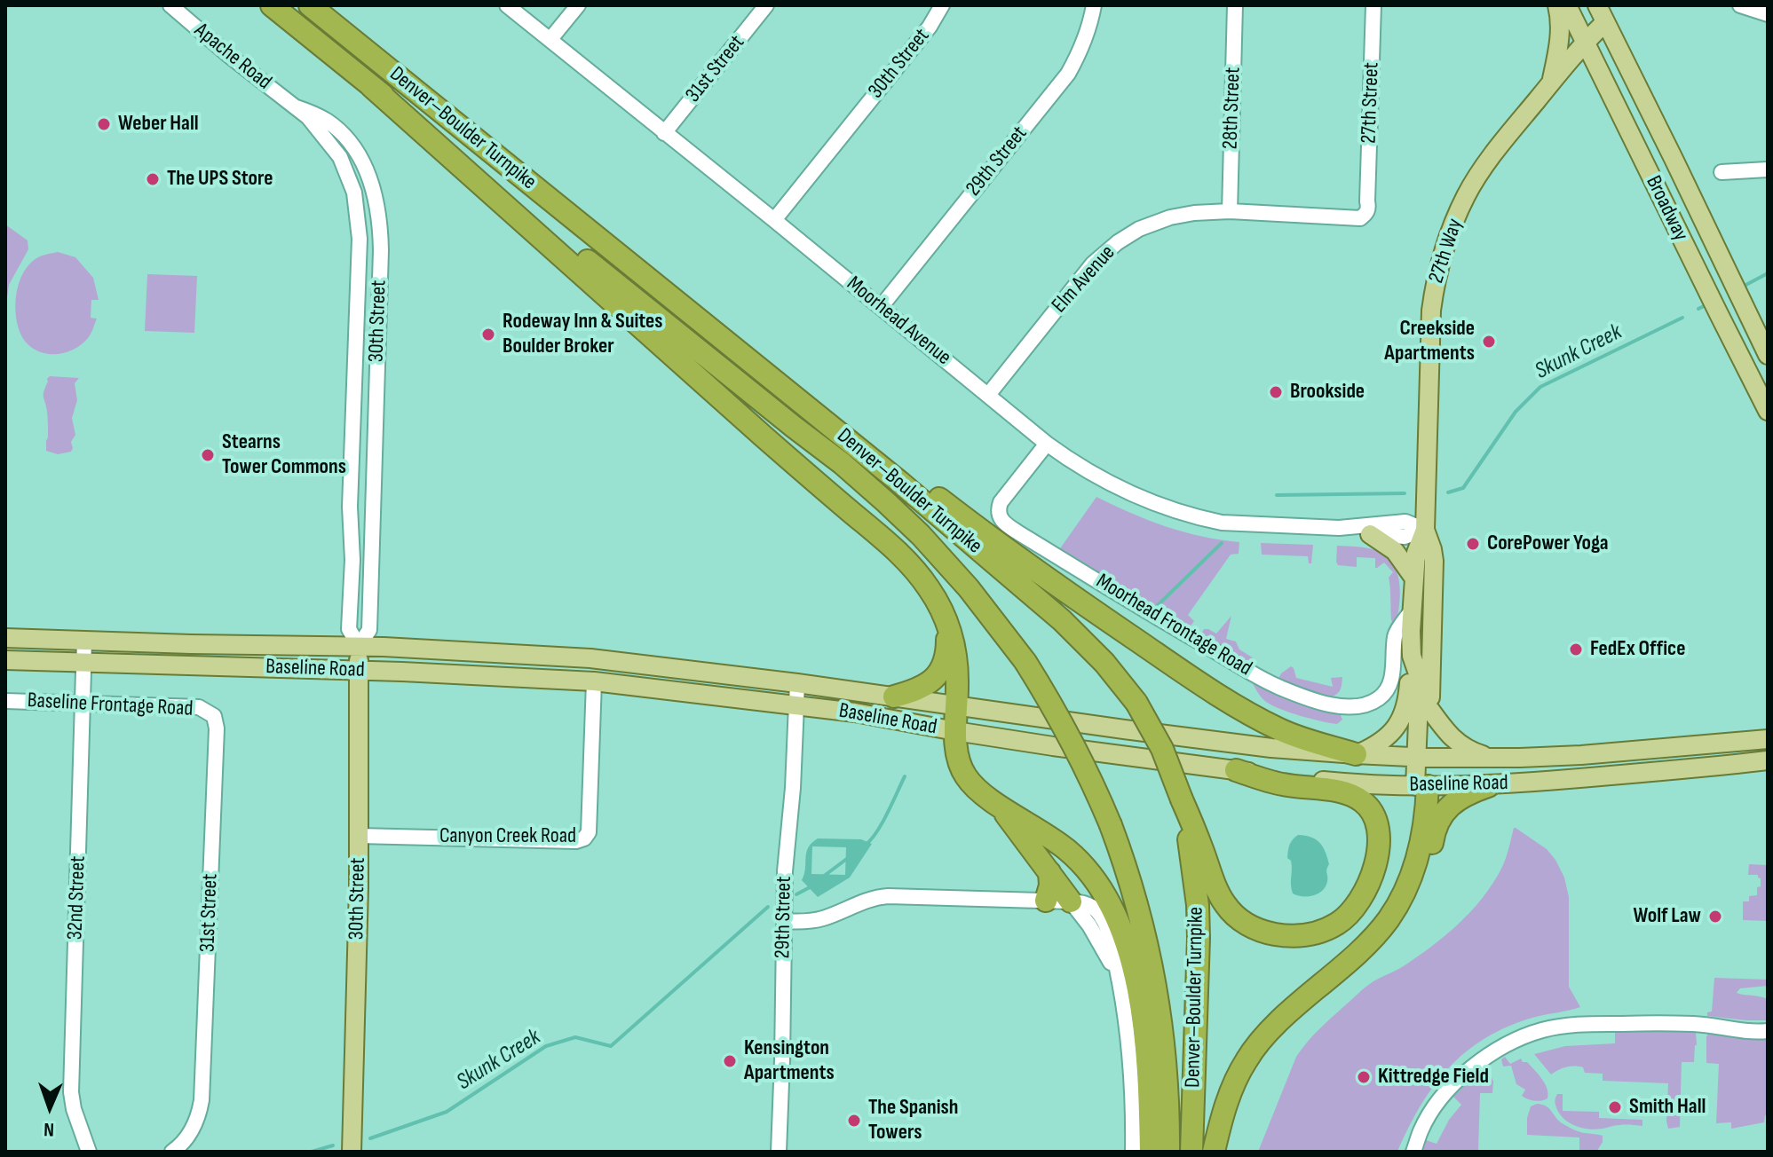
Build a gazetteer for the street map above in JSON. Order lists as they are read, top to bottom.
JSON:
{
  "streets": {
    "highway": ["Denver–Boulder Turnpike"],
    "main road": [
      "30th Street",
      "Broadway",
      "27th Way",
      "Baseline Road"
    ],
    "street": [
      "Apache Road",
      "31st Street",
      "27th Street",
      "28th Street",
      "29th Street",
      "Elm Avenue",
      "Moorhead Avenue",
      "Moorhead Frontage Road",
      "Baseline Frontage Road",
      "Canyon Creek Road",
      "32nd Street"
    ]
  },
  "crossings": [
    ["Apache Road", "30th Street"],
    ["30th Street", "Moorhead Avenue"],
    ["30th Street", "Baseline Road"],
    ["30th Street", "Canyon Creek Road"],
    ["31st Street", "Moorhead Avenue"],
    ["31st Street", "Baseline Frontage Road"],
    ["27th Street", "Elm Avenue"],
    ["28th Street", "Elm Avenue"],
    ["29th Street", "Moorhead Avenue"],
    ["29th Street", "Baseline Road"],
    ["Broadway", "27th Way"],
    ["27th Way", "Moorhead Avenue"],
    ["27th Way", "Moorhead Frontage Road"],
    ["27th Way", "Baseline Road"],
    ["Elm Avenue", "Moorhead Avenue"],
    ["Moorhead Avenue", "Moorhead Frontage Road"],
    ["Baseline Road", "Canyon Creek Road"],
    ["Baseline Road", "32nd Street"],
    ["Baseline Frontage Road", "32nd Street"]
  ],
  "water": ["Skunk Creek"],
  "places": [
    "Weber Hall",
    "The UPS Store",
    "Rodeway Inn & Suites Boulder Broker",
    "Creekside Apartments",
    "Brookside",
    "Stearns Tower Commons",
    "CorePower Yoga",
    "FedEx Office",
    "Wolf Law",
    "Kensington Apartments",
    "Kittredge Field",
    "Smith Hall",
    "The Spanish Towers"
  ],
  "north": "bottom"
}
